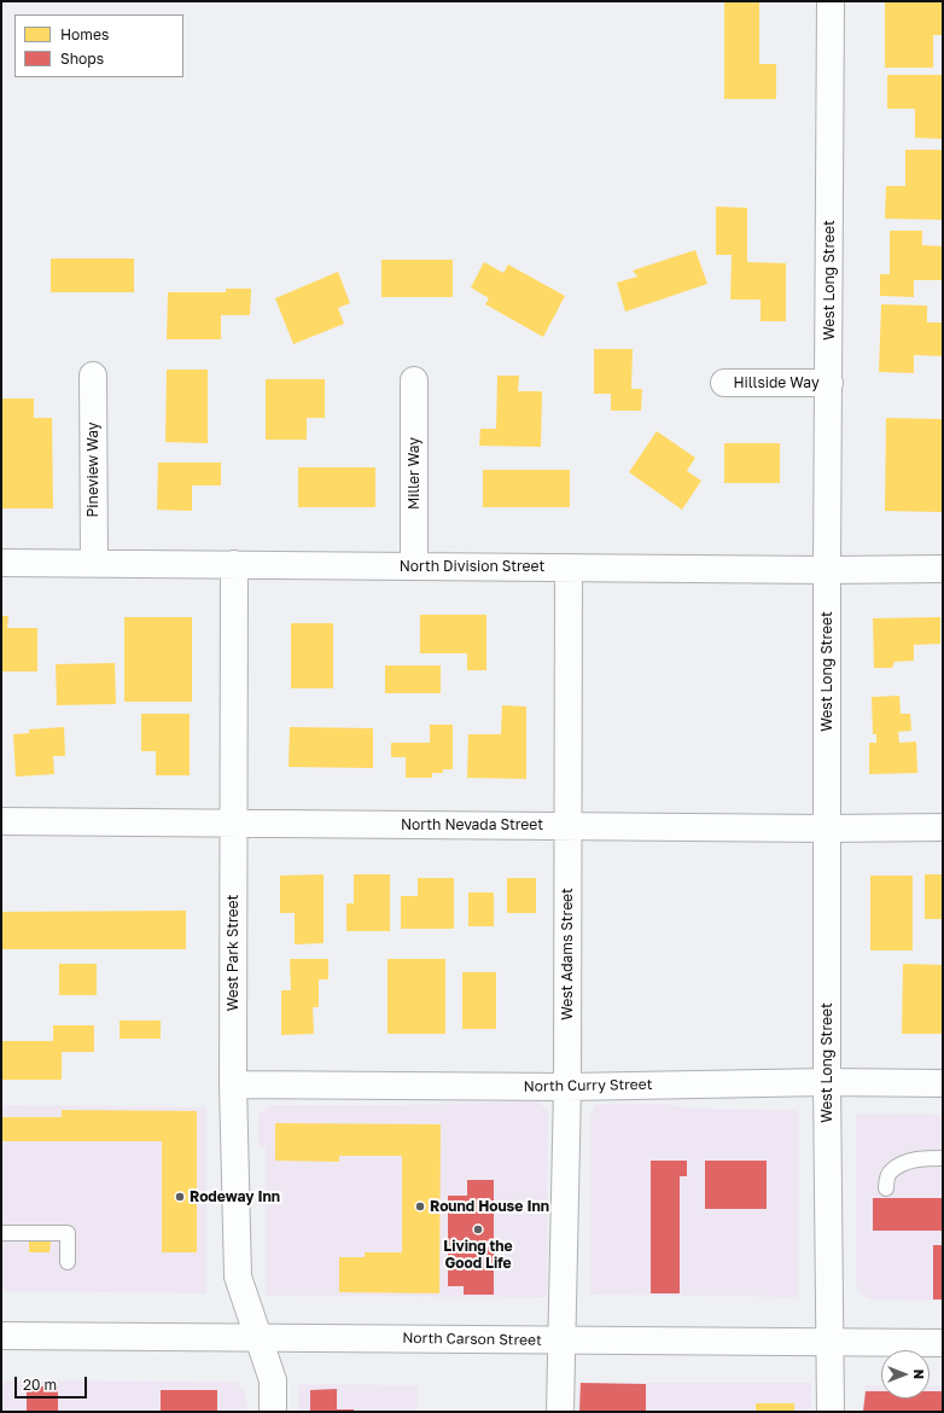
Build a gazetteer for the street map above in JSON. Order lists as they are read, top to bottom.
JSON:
{
  "streets": {
    "street": [
      "West Long Street",
      "Hillside Way",
      "Pineview Way",
      "Miller Way",
      "North Division Street",
      "North Nevada Street",
      "West Park Street",
      "West Adams Street",
      "North Curry Street",
      "North Carson Street"
    ]
  },
  "crossings": [
    ["West Long Street", "Hillside Way"],
    ["West Long Street", "North Division Street"],
    ["West Long Street", "North Nevada Street"],
    ["West Long Street", "North Curry Street"],
    ["West Long Street", "North Carson Street"],
    ["Pineview Way", "North Division Street"],
    ["Miller Way", "North Division Street"],
    ["North Division Street", "West Park Street"],
    ["North Division Street", "West Adams Street"],
    ["North Nevada Street", "West Park Street"],
    ["North Nevada Street", "West Adams Street"],
    ["West Park Street", "North Curry Street"],
    ["West Park Street", "North Carson Street"],
    ["West Adams Street", "North Curry Street"],
    ["West Adams Street", "North Carson Street"]
  ],
  "places": ["Rodeway Inn", "Round House Inn", "Living the Good Life"],
  "legend": ["Homes", "Shops"],
  "scale_bar": "20 m",
  "north": "right"
}
